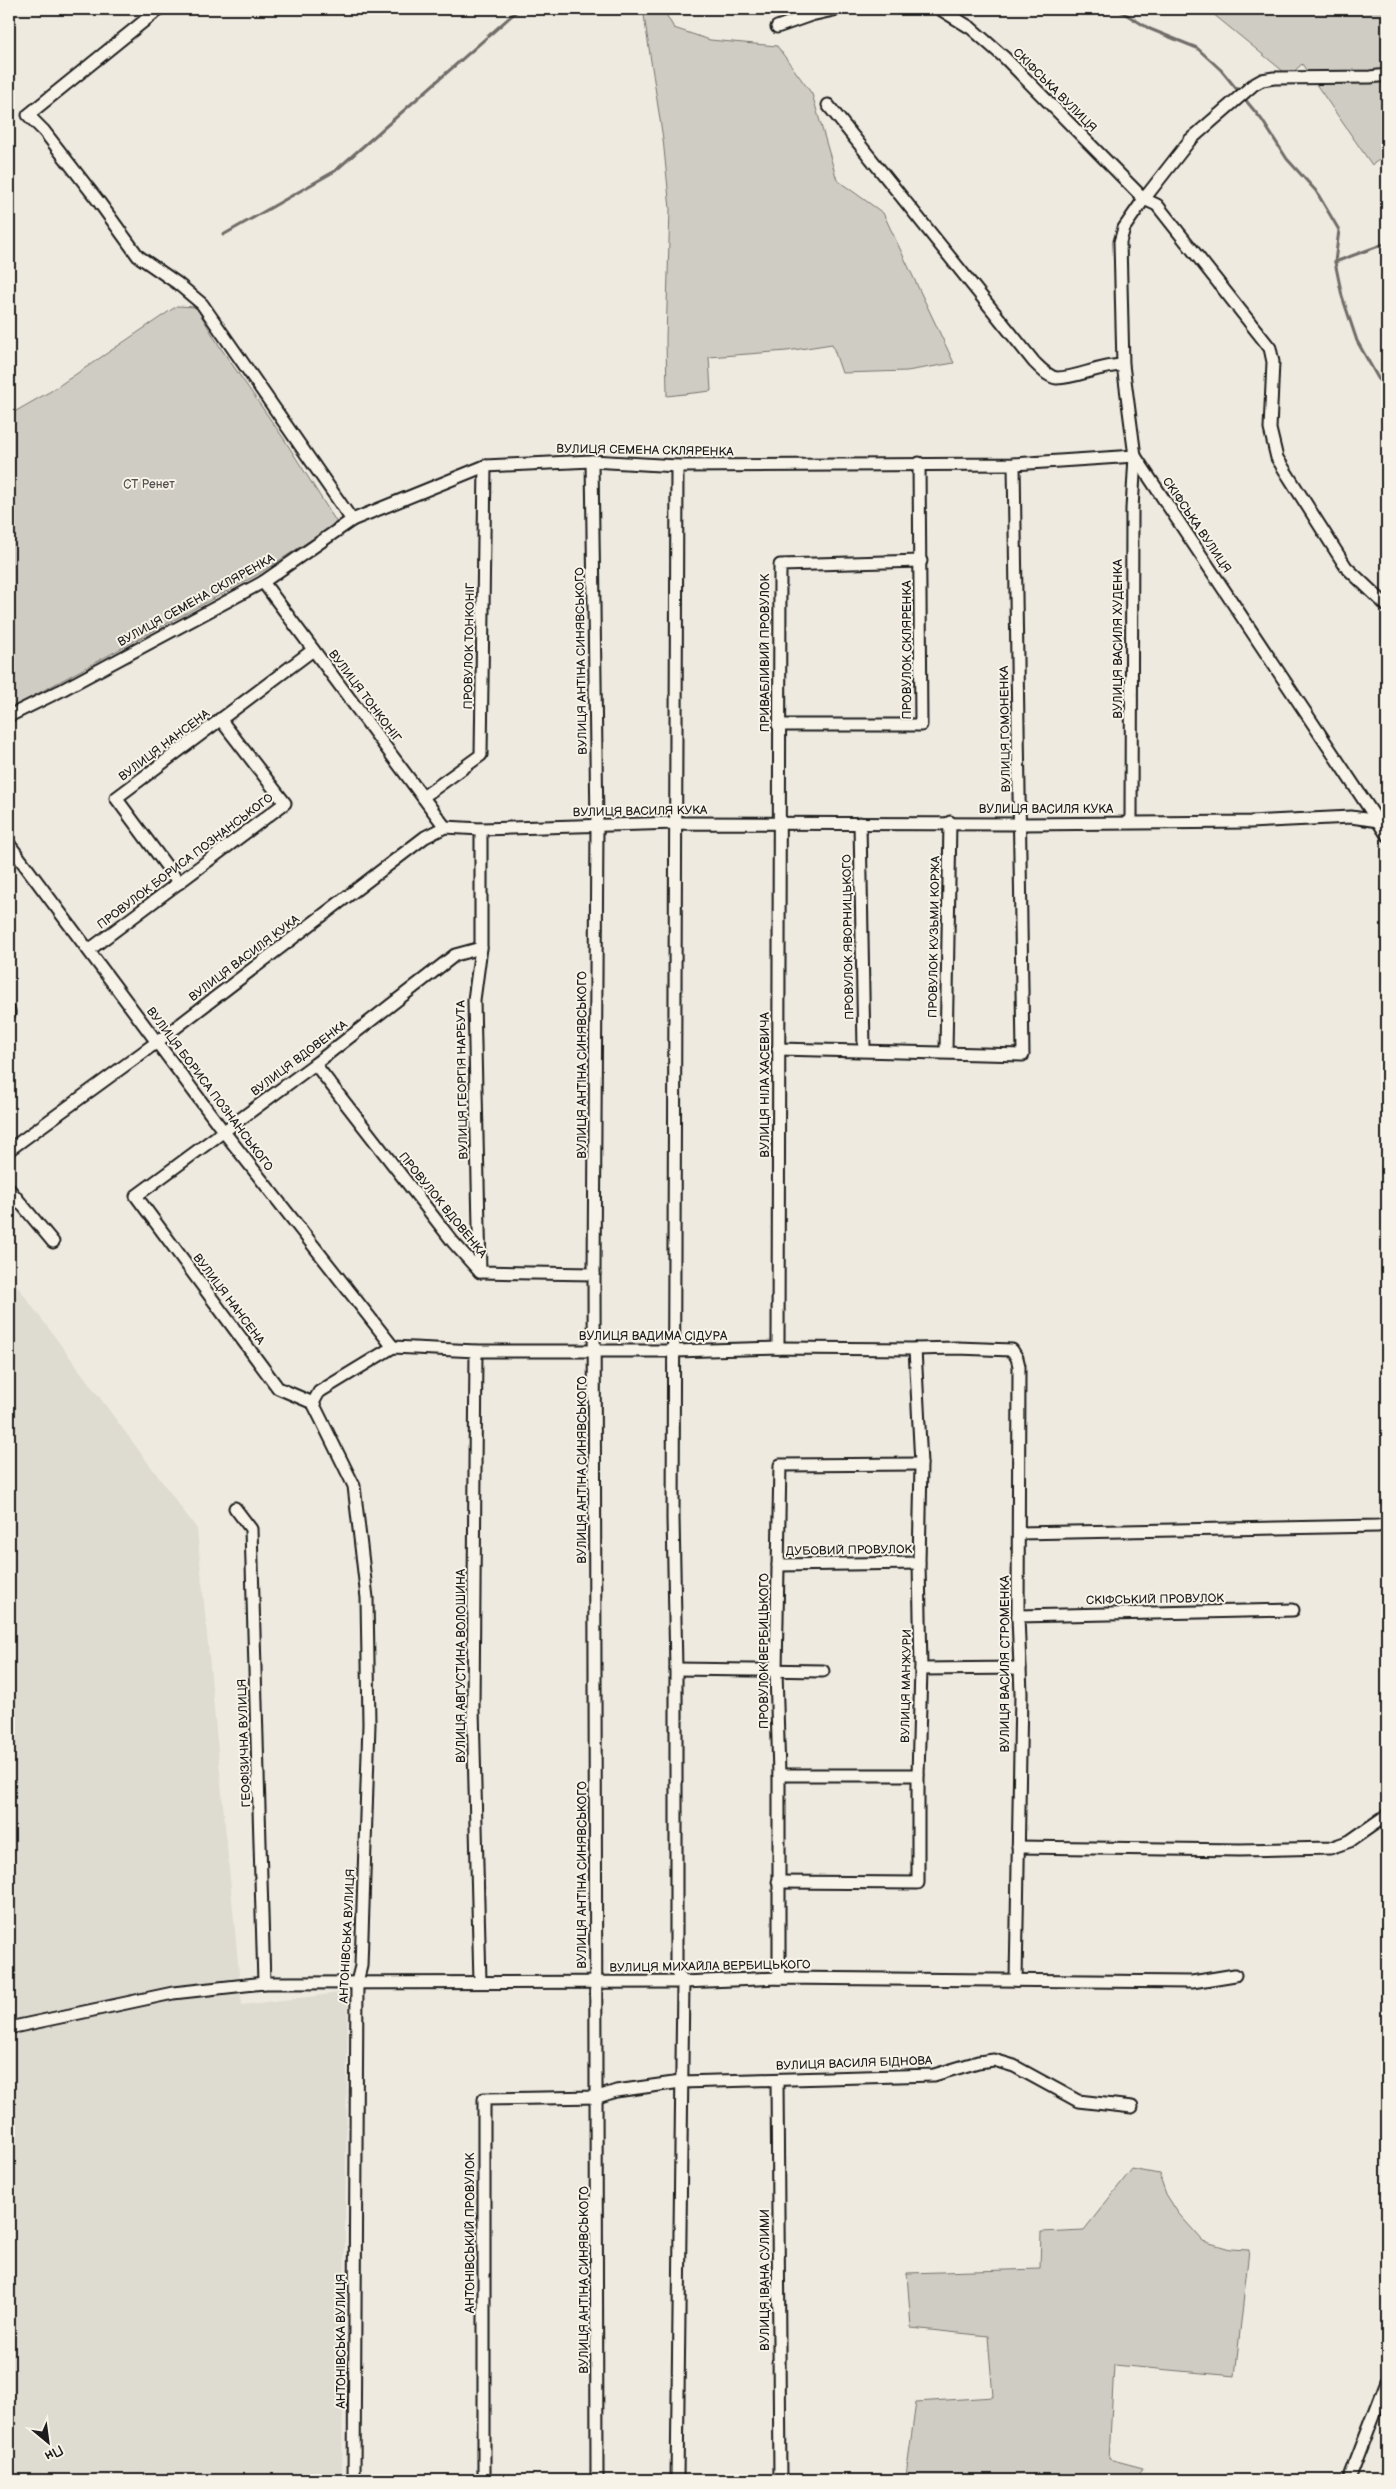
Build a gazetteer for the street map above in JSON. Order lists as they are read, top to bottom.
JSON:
{
  "streets": {
    "street": [
      "СКІФСЬКА ВУЛИЦЯ",
      "ВУЛИЦЯ СЕМЕНА СКЛЯРЕНКА",
      "ВУЛИЦЯ ВАСИЛЯ ХУДЕНКА",
      "ПРОВУЛОК ТОНКОНІГ",
      "ПРОВУЛОК СКЛЯРЕНКА",
      "ПРИВАБЛИВИЙ ПРОВУЛОК",
      "ВУЛИЦЯ АНТІНА СИНЯВСЬКОГО",
      "ВУЛИЦЯ ТОНКОНІГ",
      "ВУЛИЦЯ ГОМОНЕНКА",
      "ВУЛИЦЯ НАНСЕНА",
      "ВУЛИЦЯ ВАСИЛЯ КУКА",
      "ПРОВУЛОК БОРИСА ПОЗНАНСЬКОГО",
      "ПРОВУЛОК ЯВОРНИЦЬКОГО",
      "ПРОВУЛОК КУЗЬМИ КОРЖА",
      "ВУЛИЦЯ ВДОВЕНКА",
      "ВУЛИЦЯ ГЕОРГІЯ НАРБУТА",
      "ВУЛИЦЯ НІЛА ХАСЕВИЧА",
      "ВУЛИЦЯ БОРИСА ПОЗНАНСЬКОГО",
      "ПРОВУЛОК ВДОВЕНКА",
      "ВУЛИЦЯ ВАДИМА СІДУРА",
      "ДУБОВИЙ ПРОВУЛОК",
      "СКІФСЬКИЙ ПРОВУЛОК",
      "ПРОВУЛОК ВЕРБИЦЬКОГО",
      "ВУЛИЦЯ ВАСИЛЯ СТРОМЕНКА",
      "ВУЛИЦЯ АВГУСТИНА ВОЛОШИНА",
      "ВУЛИЦЯ МАНЖУРИ",
      "ГЕОФІЗИЧНА ВУЛИЦЯ",
      "АНТОНІВСЬКА ВУЛИЦЯ",
      "ВУЛИЦЯ МИХАЙЛА ВЕРБИЦЬКОГО",
      "ВУЛИЦЯ ВАСИЛЯ БІДНОВА",
      "АНТОНІВСЬКИЙ ПРОВУЛОК",
      "ВУЛИЦЯ ІВАНА СУЛИМИ"
    ]
  },
  "crossings": [
    ["СКІФСЬКА ВУЛИЦЯ", "ВУЛИЦЯ СЕМЕНА СКЛЯРЕНКА"],
    ["СКІФСЬКА ВУЛИЦЯ", "ВУЛИЦЯ ВАСИЛЯ ХУДЕНКА"],
    ["СКІФСЬКА ВУЛИЦЯ", "ВУЛИЦЯ ВАСИЛЯ КУКА"],
    ["ВУЛИЦЯ СЕМЕНА СКЛЯРЕНКА", "ВУЛИЦЯ ВАСИЛЯ ХУДЕНКА"],
    ["ВУЛИЦЯ СЕМЕНА СКЛЯРЕНКА", "ПРОВУЛОК ТОНКОНІГ"],
    ["ВУЛИЦЯ СЕМЕНА СКЛЯРЕНКА", "ПРОВУЛОК СКЛЯРЕНКА"],
    ["ВУЛИЦЯ СЕМЕНА СКЛЯРЕНКА", "ВУЛИЦЯ АНТІНА СИНЯВСЬКОГО"],
    ["ВУЛИЦЯ СЕМЕНА СКЛЯРЕНКА", "ВУЛИЦЯ ТОНКОНІГ"],
    ["ВУЛИЦЯ СЕМЕНА СКЛЯРЕНКА", "ВУЛИЦЯ ГОМОНЕНКА"],
    ["ВУЛИЦЯ ВАСИЛЯ ХУДЕНКА", "ВУЛИЦЯ ВАСИЛЯ КУКА"],
    ["ПРОВУЛОК ТОНКОНІГ", "ВУЛИЦЯ ТОНКОНІГ"],
    ["ПРОВУЛОК СКЛЯРЕНКА", "ПРИВАБЛИВИЙ ПРОВУЛОК"],
    ["ПРИВАБЛИВИЙ ПРОВУЛОК", "ВУЛИЦЯ ВАСИЛЯ КУКА"],
    ["ПРИВАБЛИВИЙ ПРОВУЛОК", "ВУЛИЦЯ НІЛА ХАСЕВИЧА"],
    ["ВУЛИЦЯ АНТІНА СИНЯВСЬКОГО", "ВУЛИЦЯ ВАСИЛЯ КУКА"],
    ["ВУЛИЦЯ АНТІНА СИНЯВСЬКОГО", "ПРОВУЛОК ВДОВЕНКА"],
    ["ВУЛИЦЯ АНТІНА СИНЯВСЬКОГО", "ВУЛИЦЯ ВАДИМА СІДУРА"],
    ["ВУЛИЦЯ АНТІНА СИНЯВСЬКОГО", "ВУЛИЦЯ МИХАЙЛА ВЕРБИЦЬКОГО"],
    ["ВУЛИЦЯ АНТІНА СИНЯВСЬКОГО", "ВУЛИЦЯ ВАСИЛЯ БІДНОВА"],
    ["ВУЛИЦЯ АНТІНА СИНЯВСЬКОГО", "АНТОНІВСЬКИЙ ПРОВУЛОК"],
    ["ВУЛИЦЯ ТОНКОНІГ", "ВУЛИЦЯ НАНСЕНА"],
    ["ВУЛИЦЯ ТОНКОНІГ", "ВУЛИЦЯ ВАСИЛЯ КУКА"],
    ["ВУЛИЦЯ ГОМОНЕНКА", "ВУЛИЦЯ ВАСИЛЯ КУКА"],
    ["ВУЛИЦЯ ГОМОНЕНКА", "ПРОВУЛОК КУЗЬМИ КОРЖА"],
    ["ВУЛИЦЯ НАНСЕНА", "ПРОВУЛОК БОРИСА ПОЗНАНСЬКОГО"],
    ["ВУЛИЦЯ НАНСЕНА", "ВУЛИЦЯ ВДОВЕНКА"],
    ["ВУЛИЦЯ НАНСЕНА", "АНТОНІВСЬКА ВУЛИЦЯ"],
    ["ВУЛИЦЯ ВАСИЛЯ КУКА", "ПРОВУЛОК ЯВОРНИЦЬКОГО"],
    ["ВУЛИЦЯ ВАСИЛЯ КУКА", "ПРОВУЛОК КУЗЬМИ КОРЖА"],
    ["ВУЛИЦЯ ВАСИЛЯ КУКА", "ВУЛИЦЯ ГЕОРГІЯ НАРБУТА"],
    ["ВУЛИЦЯ ВАСИЛЯ КУКА", "ВУЛИЦЯ НІЛА ХАСЕВИЧА"],
    ["ВУЛИЦЯ ВАСИЛЯ КУКА", "ВУЛИЦЯ БОРИСА ПОЗНАНСЬКОГО"],
    ["ПРОВУЛОК БОРИСА ПОЗНАНСЬКОГО", "ВУЛИЦЯ БОРИСА ПОЗНАНСЬКОГО"],
    ["ВУЛИЦЯ ВДОВЕНКА", "ВУЛИЦЯ ГЕОРГІЯ НАРБУТА"],
    ["ВУЛИЦЯ ВДОВЕНКА", "ВУЛИЦЯ БОРИСА ПОЗНАНСЬКОГО"],
    ["ВУЛИЦЯ ВДОВЕНКА", "ПРОВУЛОК ВДОВЕНКА"],
    ["ВУЛИЦЯ ГЕОРГІЯ НАРБУТА", "ПРОВУЛОК ВДОВЕНКА"],
    ["ВУЛИЦЯ НІЛА ХАСЕВИЧА", "ВУЛИЦЯ ВАДИМА СІДУРА"],
    ["ВУЛИЦЯ БОРИСА ПОЗНАНСЬКОГО", "ВУЛИЦЯ ВАДИМА СІДУРА"],
    ["ВУЛИЦЯ ВАДИМА СІДУРА", "ВУЛИЦЯ ВАСИЛЯ СТРОМЕНКА"],
    ["ВУЛИЦЯ ВАДИМА СІДУРА", "ВУЛИЦЯ АВГУСТИНА ВОЛОШИНА"],
    ["ВУЛИЦЯ ВАДИМА СІДУРА", "ВУЛИЦЯ МАНЖУРИ"],
    ["ДУБОВИЙ ПРОВУЛОК", "ПРОВУЛОК ВЕРБИЦЬКОГО"],
    ["ДУБОВИЙ ПРОВУЛОК", "ВУЛИЦЯ МАНЖУРИ"],
    ["СКІФСЬКИЙ ПРОВУЛОК", "ВУЛИЦЯ ВАСИЛЯ СТРОМЕНКА"],
    ["ПРОВУЛОК ВЕРБИЦЬКОГО", "ВУЛИЦЯ МАНЖУРИ"],
    ["ПРОВУЛОК ВЕРБИЦЬКОГО", "ВУЛИЦЯ МИХАЙЛА ВЕРБИЦЬКОГО"],
    ["ВУЛИЦЯ ВАСИЛЯ СТРОМЕНКА", "ВУЛИЦЯ МИХАЙЛА ВЕРБИЦЬКОГО"],
    ["ВУЛИЦЯ АВГУСТИНА ВОЛОШИНА", "ВУЛИЦЯ МИХАЙЛА ВЕРБИЦЬКОГО"],
    ["ГЕОФІЗИЧНА ВУЛИЦЯ", "ВУЛИЦЯ МИХАЙЛА ВЕРБИЦЬКОГО"],
    ["АНТОНІВСЬКА ВУЛИЦЯ", "ВУЛИЦЯ МИХАЙЛА ВЕРБИЦЬКОГО"],
    ["ВУЛИЦЯ ВАСИЛЯ БІДНОВА", "АНТОНІВСЬКИЙ ПРОВУЛОК"],
    ["ВУЛИЦЯ ВАСИЛЯ БІДНОВА", "ВУЛИЦЯ ІВАНА СУЛИМИ"]
  ],
  "parks": ["СТ Ренет"],
  "north": "bottom right"
}
